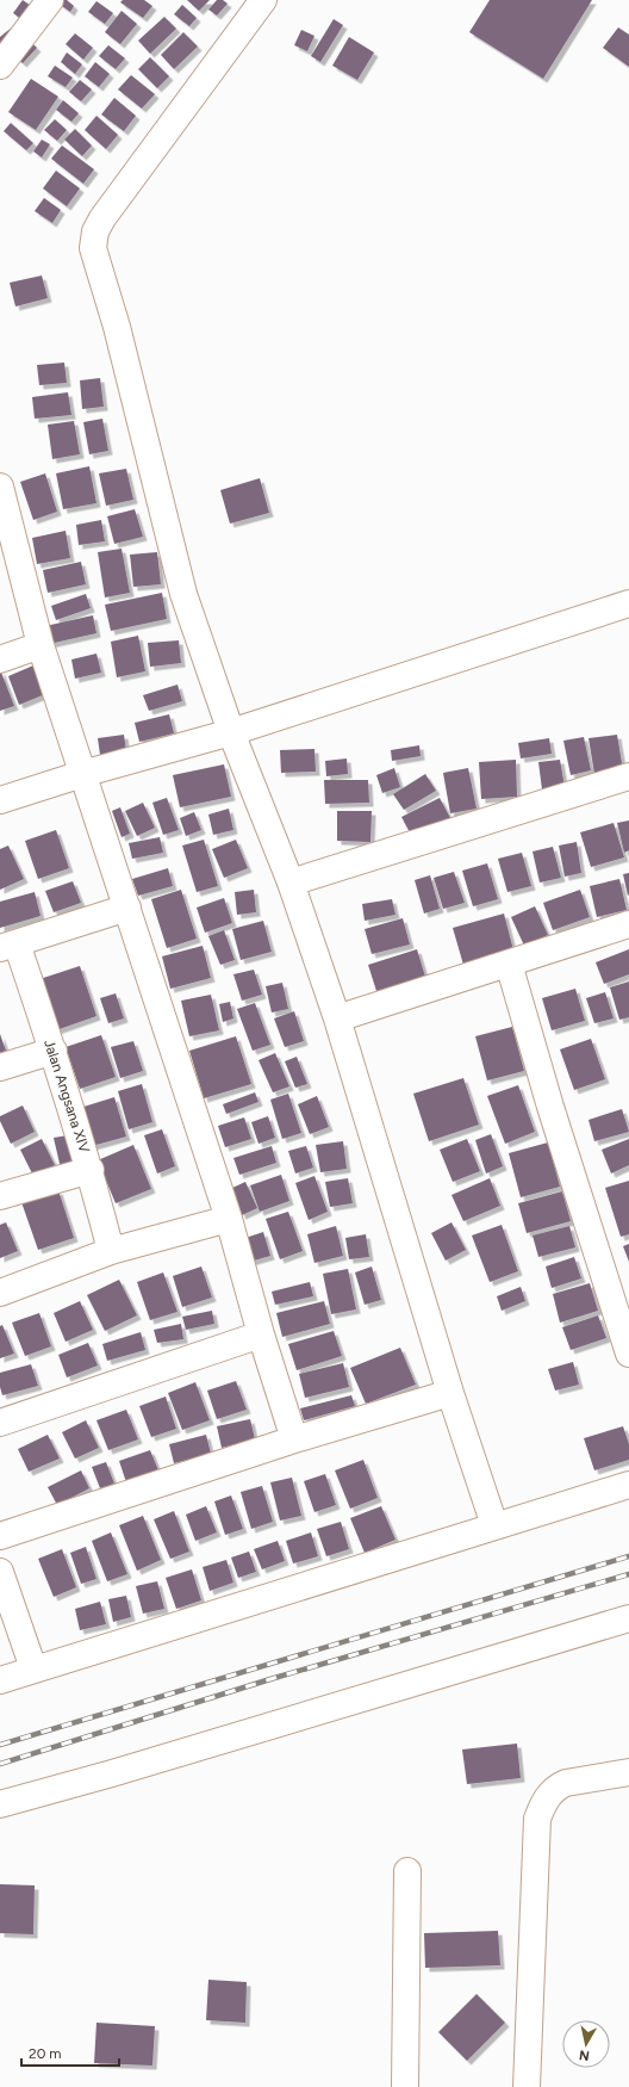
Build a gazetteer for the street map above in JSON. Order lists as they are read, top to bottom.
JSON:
{
  "streets": {
    "street": ["Jalan Angsana XIV"]
  },
  "scale_bar": "20 m",
  "north": "bottom"
}
